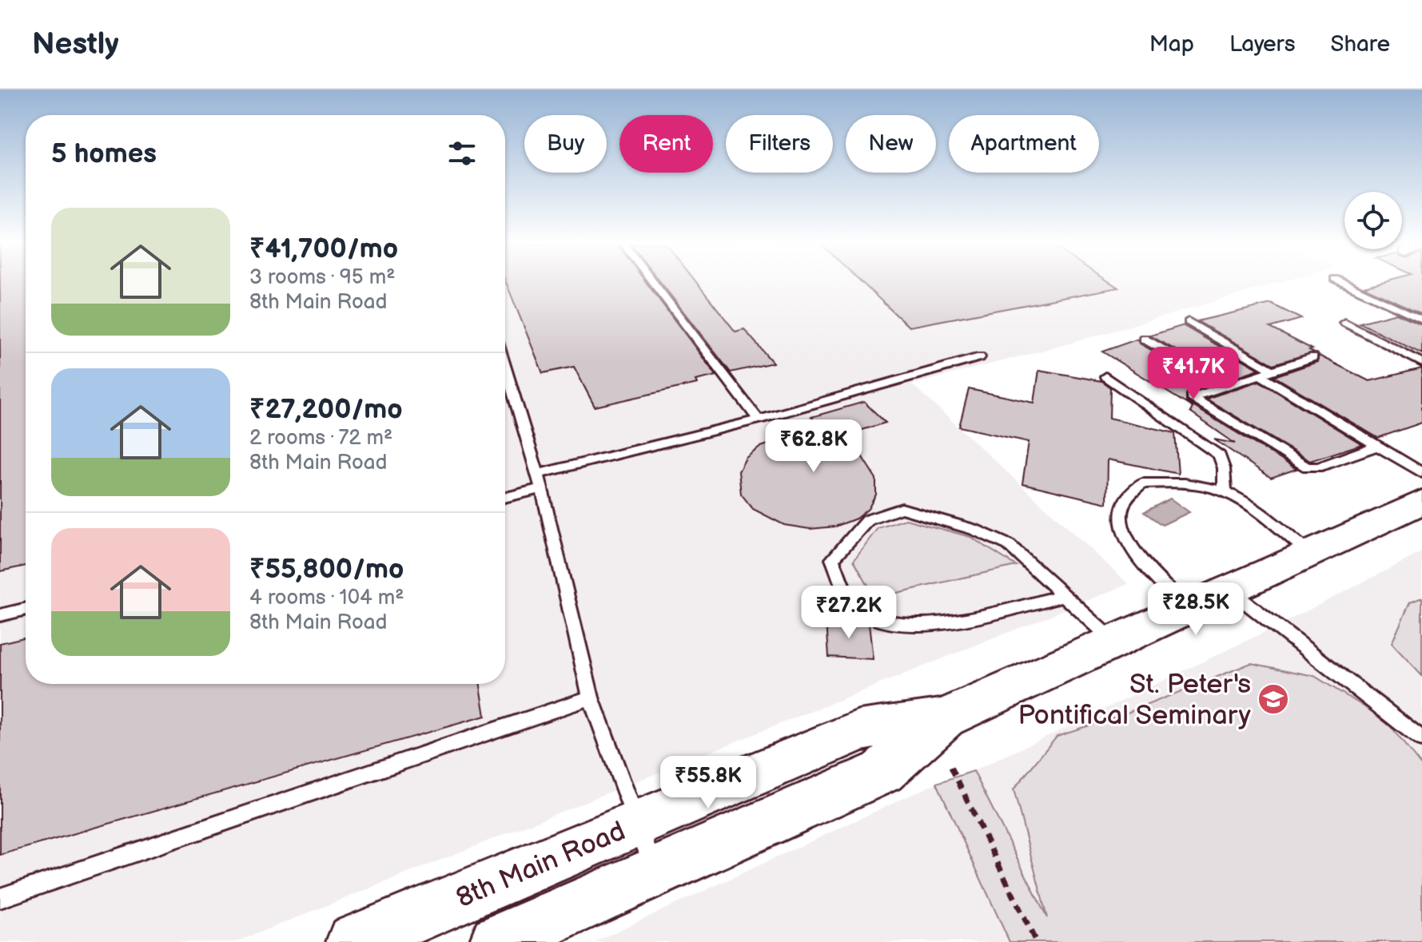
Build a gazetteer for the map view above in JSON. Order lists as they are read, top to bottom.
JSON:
{
  "streets": {
    "main road": ["8th Main Road"]
  },
  "places": {
    "school or university": ["St. Peter's Pontifical Seminary"]
  },
  "page": {
    "header": "Nestly",
    "nav": ["Map", "Layers", "Share"],
    "chip": [
      "Buy",
      "Rent",
      "Filters",
      "New",
      "Apartment"
    ],
    "heading": "5 homes",
    "list": [
      {
        "name": "₹41,700/mo",
        "note": "3 rooms · 95 m² · 8th Main Road"
      },
      {
        "name": "₹27,200/mo",
        "note": "2 rooms · 72 m² · 8th Main Road"
      },
      {
        "name": "₹55,800/mo",
        "note": "4 rooms · 104 m² · 8th Main Road"
      }
    ],
    "price": [
      "₹41.7K",
      "₹62.8K",
      "₹28.5K",
      "₹27.2K",
      "₹55.8K"
    ]
  }
}
